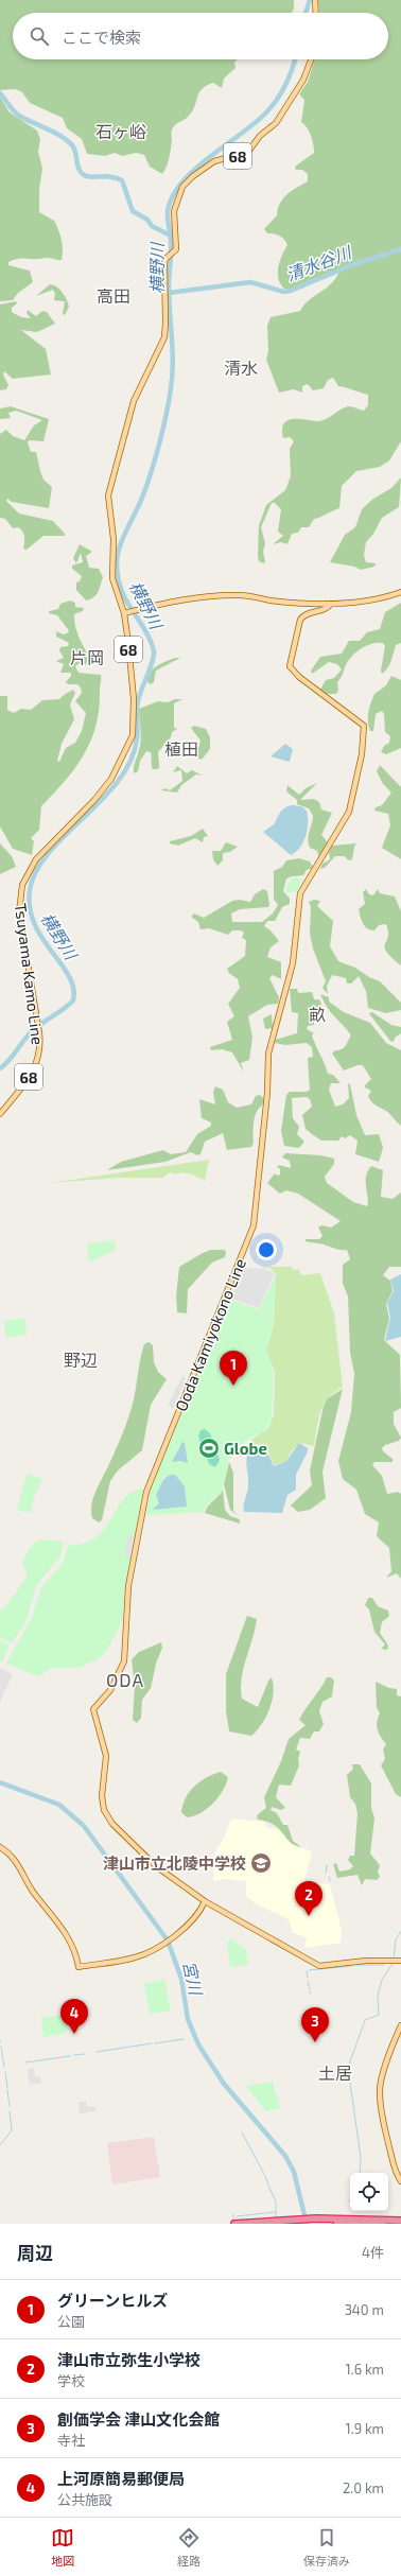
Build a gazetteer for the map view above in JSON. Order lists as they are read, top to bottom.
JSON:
{
  "streets": {
    "main road": ["68", "Tsuyama Kamo Line", "Ooda Kamiyokono Line"]
  },
  "districts": [
    "石ヶ峪",
    "高田",
    "清水",
    "片岡",
    "植田",
    "畝",
    "野辺",
    "ODA",
    "土居"
  ],
  "water": ["清水谷川", "横野川", "宮川"],
  "places": {
    "sports": ["Globe"],
    "school or university": ["津山市立北陵中学校"]
  },
  "page": {
    "search": "ここで検索",
    "pins": [
      "1",
      "2",
      "4",
      "3"
    ],
    "heading": ["周辺", "4件"],
    "list": [
      {
        "mark": "1",
        "name": "グリーンヒルズ",
        "note": "公園",
        "value": "340 m"
      },
      {
        "mark": "2",
        "name": "津山市立弥生小学校",
        "note": "学校",
        "value": "1.6 km"
      },
      {
        "mark": "3",
        "name": "創価学会 津山文化会館",
        "note": "寺社",
        "value": "1.9 km"
      },
      {
        "mark": "4",
        "name": "上河原簡易郵便局",
        "note": "公共施設",
        "value": "2.0 km"
      }
    ],
    "nav": ["地図", "経路", "保存済み"]
  }
}
